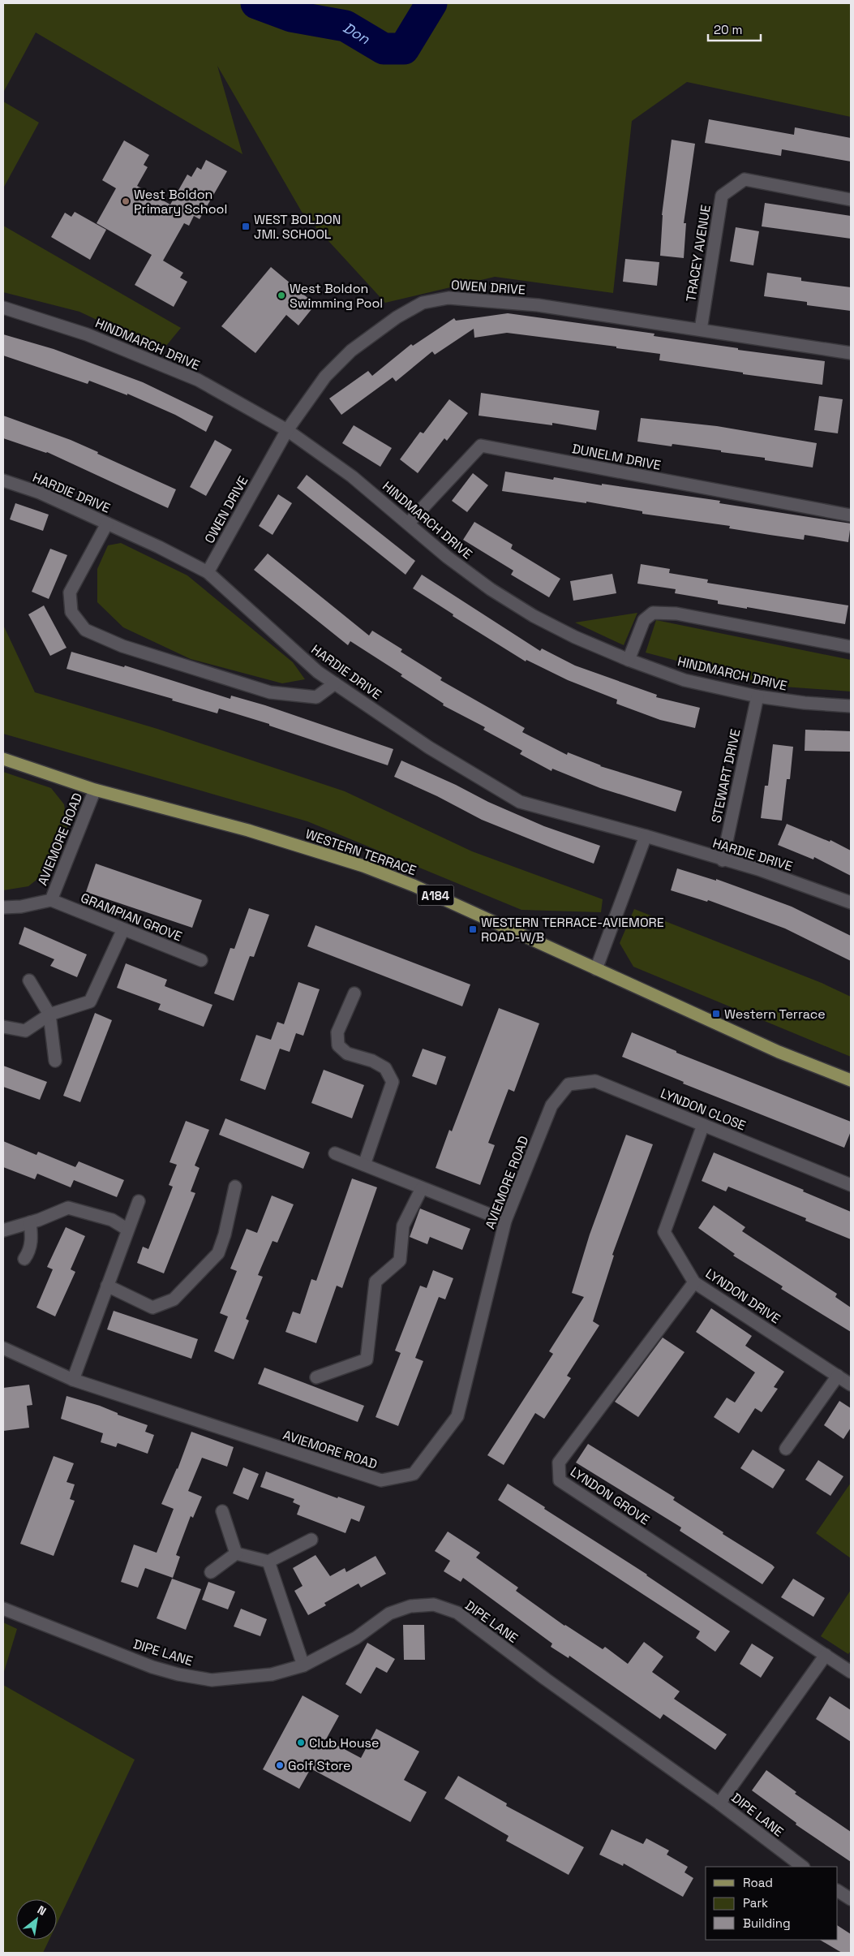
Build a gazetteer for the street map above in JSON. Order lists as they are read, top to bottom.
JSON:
{
  "streets": {
    "main road": ["WESTERN TERRACE", "A184"],
    "street": [
      "TRACEY AVENUE",
      "OWEN DRIVE",
      "HINDMARCH DRIVE",
      "DUNELM DRIVE",
      "HARDIE DRIVE",
      "STEWART DRIVE",
      "AVIEMORE ROAD",
      "GRAMPIAN GROVE",
      "LYNDON CLOSE",
      "LYNDON DRIVE",
      "LYNDON GROVE",
      "DIPE LANE"
    ]
  },
  "crossings": [
    ["TRACEY AVENUE", "OWEN DRIVE"],
    ["OWEN DRIVE", "HINDMARCH DRIVE"],
    ["OWEN DRIVE", "HARDIE DRIVE"],
    ["HINDMARCH DRIVE", "DUNELM DRIVE"],
    ["HINDMARCH DRIVE", "STEWART DRIVE"],
    ["HARDIE DRIVE", "STEWART DRIVE"],
    ["AVIEMORE ROAD", "WESTERN TERRACE"],
    ["AVIEMORE ROAD", "GRAMPIAN GROVE"],
    ["AVIEMORE ROAD", "LYNDON CLOSE"],
    ["LYNDON CLOSE", "LYNDON DRIVE"],
    ["LYNDON DRIVE", "LYNDON GROVE"]
  ],
  "water": ["Don"],
  "places": {
    "other": [
      "West Boldon Primary School",
      "West Boldon Swimming Pool",
      "Club House",
      "Golf Store"
    ],
    "transit": ["WEST BOLDON JMI. SCHOOL", "WESTERN TERRACE-AVIEMORE ROAD-W/B", "Western Terrace"]
  },
  "legend": ["Road", "Park", "Building"],
  "scale_bar": "20 m",
  "north": "top right"
}
